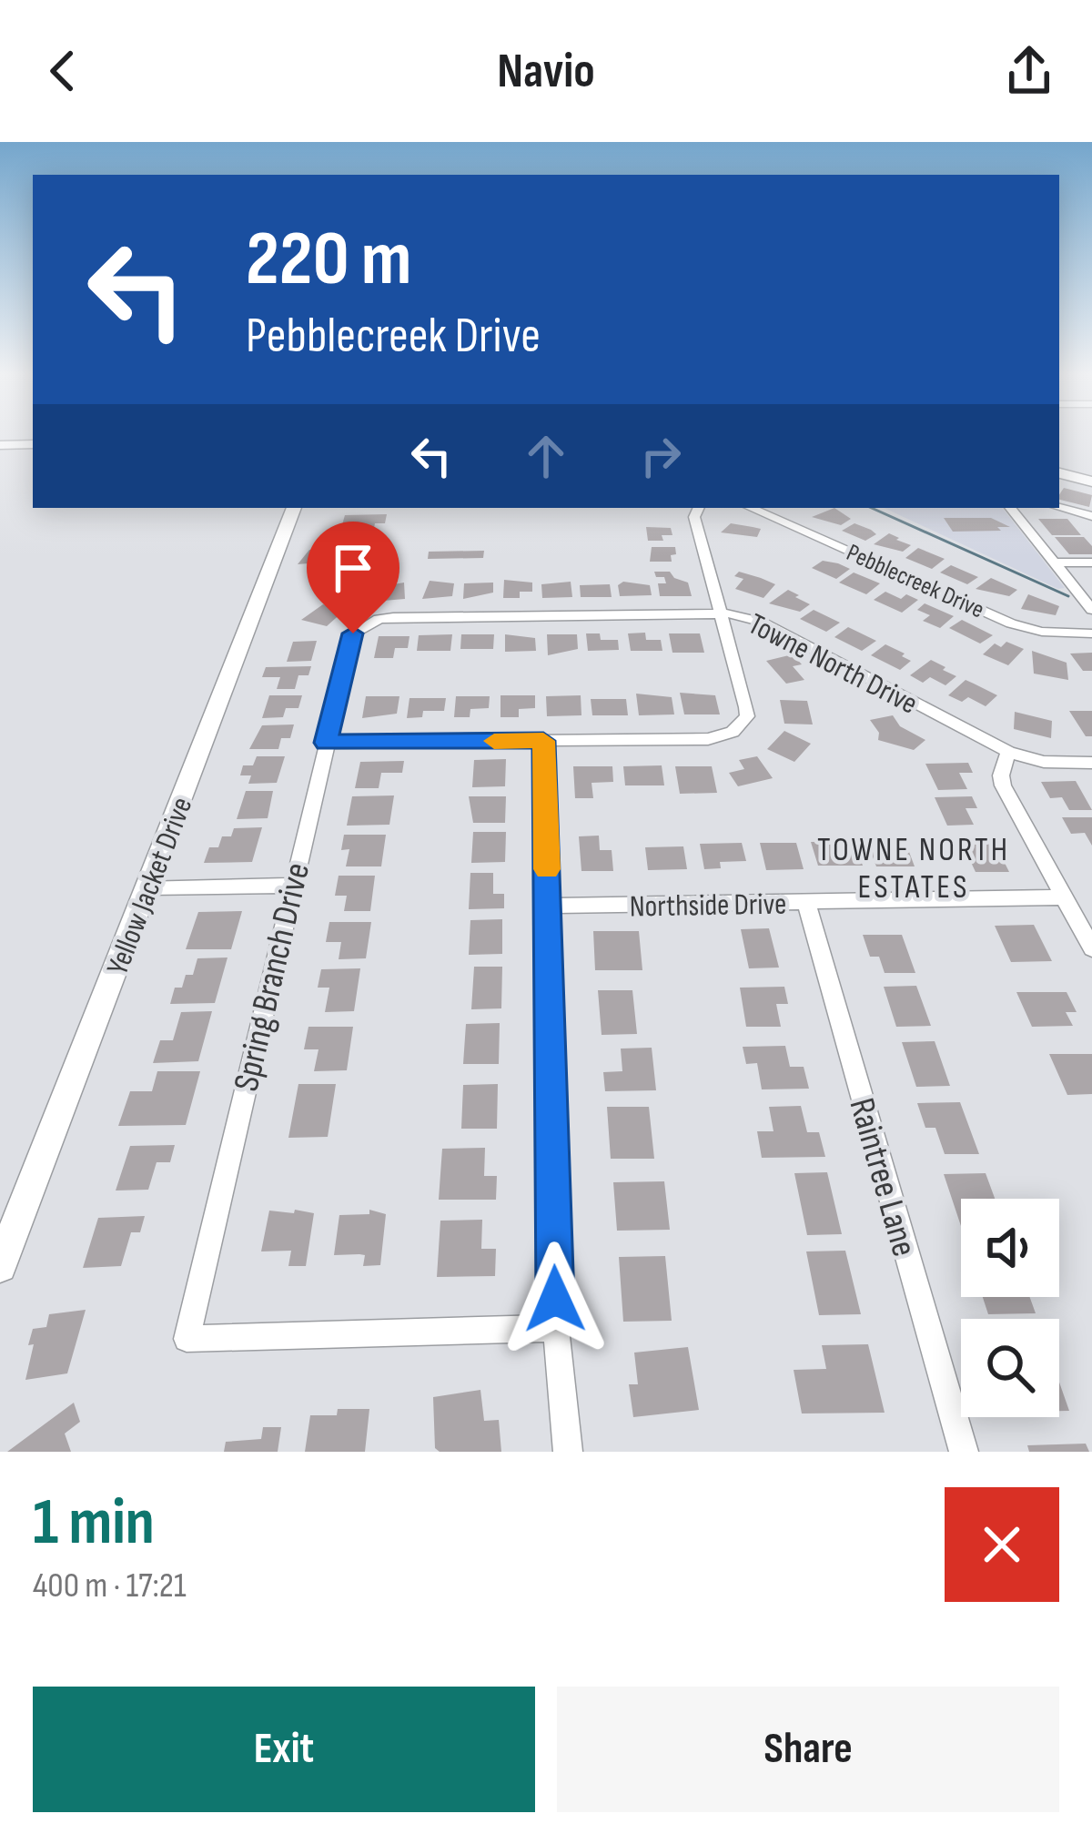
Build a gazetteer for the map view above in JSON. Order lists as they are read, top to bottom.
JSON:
{
  "streets": {
    "street": [
      "Pebblecreek Drive",
      "Towne North Drive",
      "Yellow Jacket Drive",
      "Northside Drive",
      "Spring Branch Drive",
      "Raintree Lane"
    ]
  },
  "crossings": [
    ["Towne North Drive", "Spring Branch Drive"],
    ["Northside Drive", "Raintree Lane"]
  ],
  "districts": ["TOWNE NORTH ESTATES"],
  "page": {
    "header": "Navio",
    "turn": ["220 m", "Pebblecreek Drive"],
    "heading": ["1 min", "400 m · 17:21"],
    "buttons": ["Exit", "Share"]
  }
}
